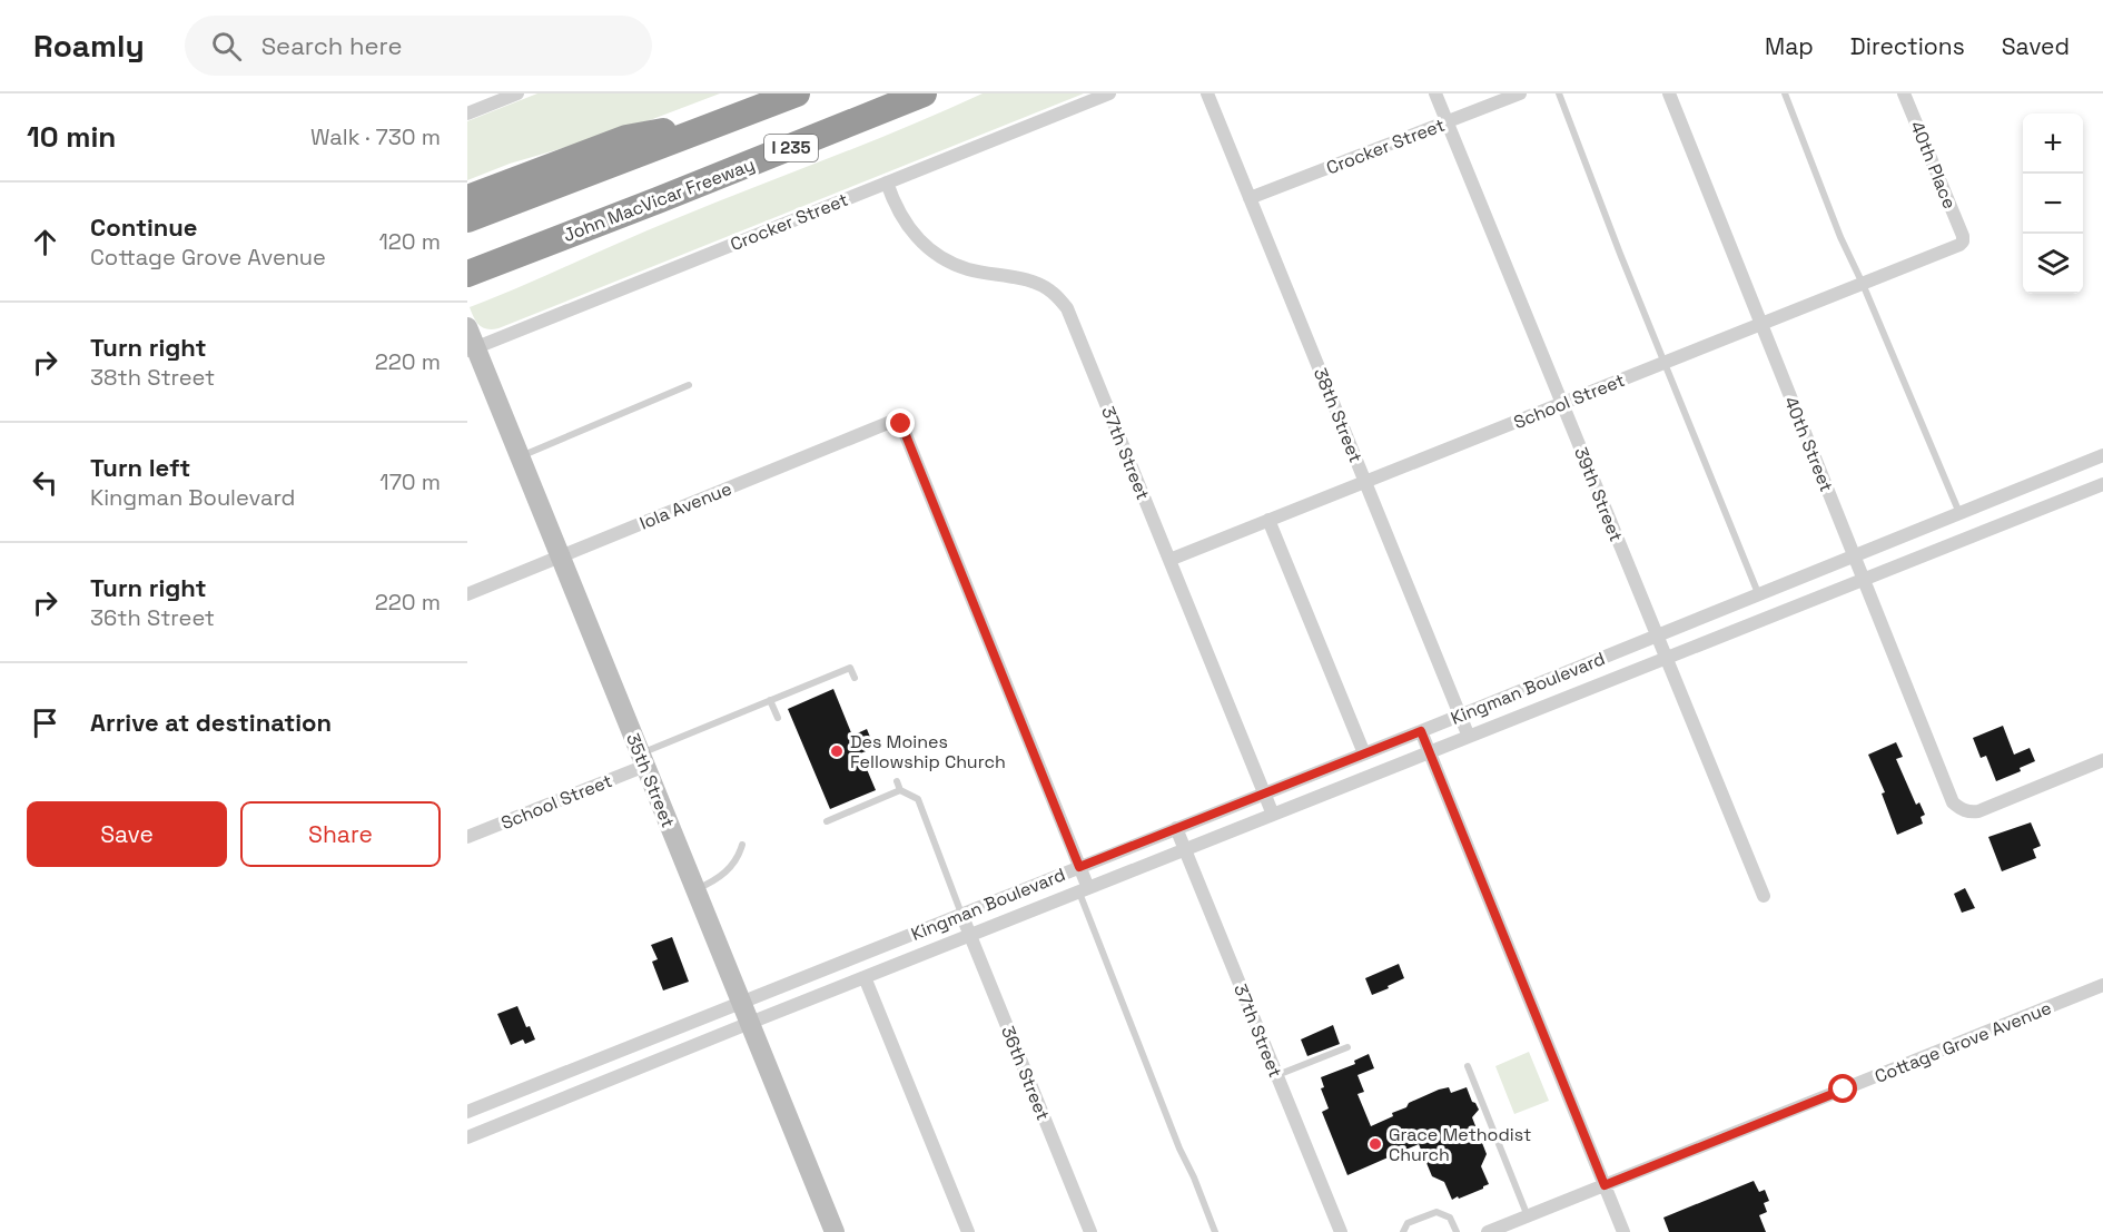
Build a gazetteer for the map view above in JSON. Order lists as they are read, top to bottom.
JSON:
{
  "streets": {
    "highway": ["I 235", "John MacVicar Freeway"],
    "street": [
      "Crocker Street",
      "40th Place",
      "School Street",
      "38th Street",
      "40th Street",
      "37th Street",
      "39th Street",
      "Iola Avenue",
      "Kingman Boulevard",
      "35th Street",
      "Cottage Grove Avenue",
      "36th Street"
    ]
  },
  "crossings": [
    ["Crocker Street", "38th Street"],
    ["Crocker Street", "37th Street"],
    ["Crocker Street", "39th Street"],
    ["Crocker Street", "35th Street"],
    ["40th Place", "School Street"],
    ["School Street", "38th Street"],
    ["School Street", "40th Street"],
    ["School Street", "37th Street"],
    ["School Street", "39th Street"],
    ["School Street", "35th Street"],
    ["38th Street", "Kingman Boulevard"],
    ["40th Street", "Kingman Boulevard"],
    ["37th Street", "Kingman Boulevard"],
    ["39th Street", "Kingman Boulevard"],
    ["Iola Avenue", "Kingman Boulevard"],
    ["Iola Avenue", "35th Street"],
    ["Kingman Boulevard", "35th Street"],
    ["Kingman Boulevard", "36th Street"]
  ],
  "places": ["Des Moines Fellowship Church", "Grace Methodist Church"],
  "page": {
    "header": "Roamly",
    "search": "Search here",
    "nav": ["Map", "Directions", "Saved"],
    "heading": ["10 min", "Walk · 730 m"],
    "map_buttons": ["+", "−"],
    "list": [
      ["Continue", "Cottage Grove Avenue", "120 m"],
      ["Turn right", "38th Street", "220 m"],
      ["Turn left", "Kingman Boulevard", "170 m"],
      ["Turn right", "36th Street", "220 m"],
      "Arrive at destination"
    ],
    "buttons": ["Save", "Share"]
  }
}
